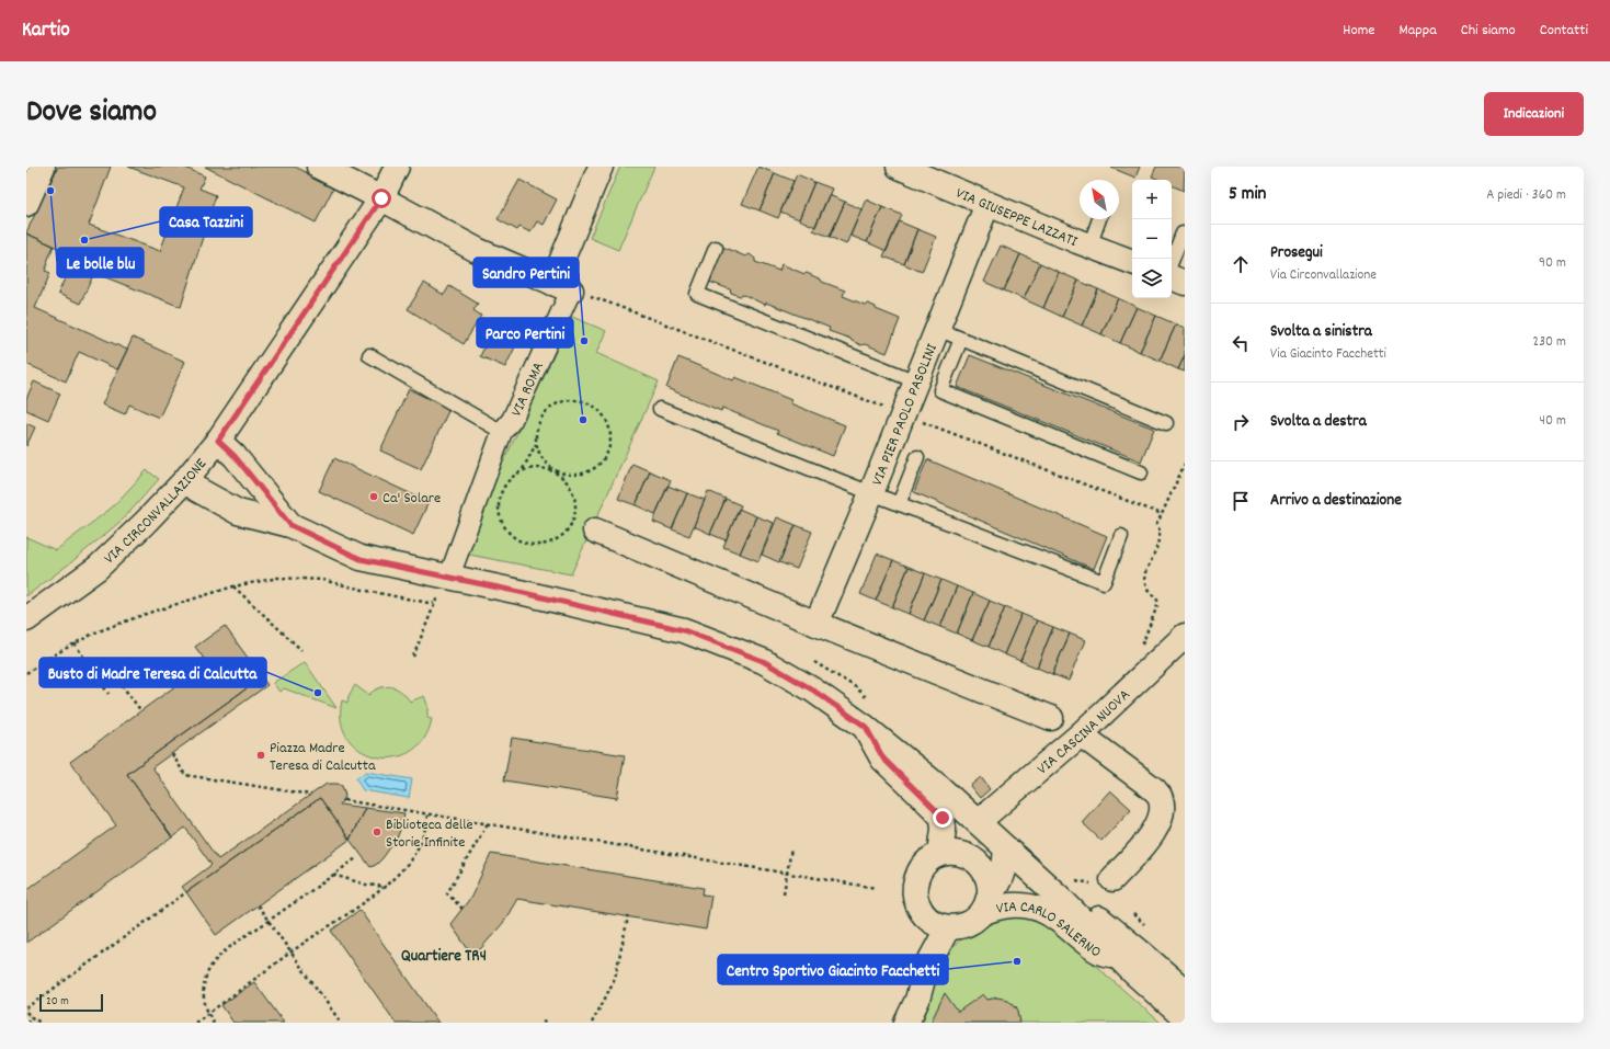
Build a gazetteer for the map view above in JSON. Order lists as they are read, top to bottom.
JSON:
{
  "streets": {
    "street": [
      "VIA GIUSEPPE LAZZATI",
      "VIA ROMA",
      "VIA PIER PAOLO PASOLINI",
      "VIA CIRCONVALLAZIONE",
      "VIA CASCINA NUOVA",
      "VIA CARLO SALERNO"
    ]
  },
  "crossings": [
    ["VIA GIUSEPPE LAZZATI", "VIA PIER PAOLO PASOLINI"]
  ],
  "districts": ["Quartiere TR4"],
  "places": [
    "Le bolle blu",
    "Casa Tazzini",
    "Sandro Pertini",
    "Parco Pertini",
    "Ca' Solare",
    "Busto di Madre Teresa di Calcutta",
    "Piazza Madre Teresa di Calcutta",
    "Biblioteca delle Storie Infinite",
    "Centro Sportivo Giacinto Facchetti"
  ],
  "scale_bar": "20 m",
  "north": "top left",
  "page": {
    "header": "Kartio",
    "nav": [
      "Home",
      "Mappa",
      "Chi siamo",
      "Contatti"
    ],
    "title": "Dove siamo",
    "buttons": "Indicazioni",
    "heading": ["5 min", "A piedi · 360 m"],
    "map_buttons": ["+", "−"],
    "list": [
      ["Prosegui", "Via Circonvallazione", "90 m"],
      ["Svolta a sinistra", "Via Giacinto Facchetti", "230 m"],
      ["Svolta a destra", "40 m"],
      "Arrivo a destinazione"
    ],
    "scale": "20 m"
  }
}
